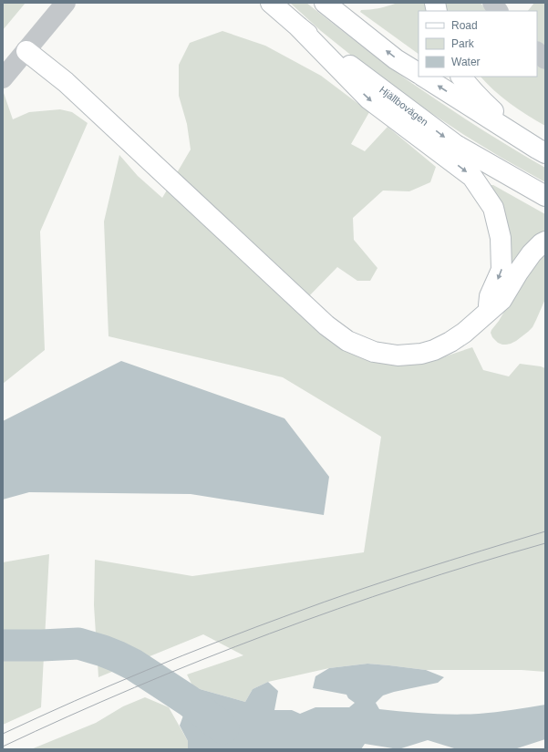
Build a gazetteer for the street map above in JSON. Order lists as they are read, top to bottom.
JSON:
{
  "streets": {
    "main road": ["Hjällbovägen"]
  },
  "legend": ["Road", "Park", "Water"]
}
